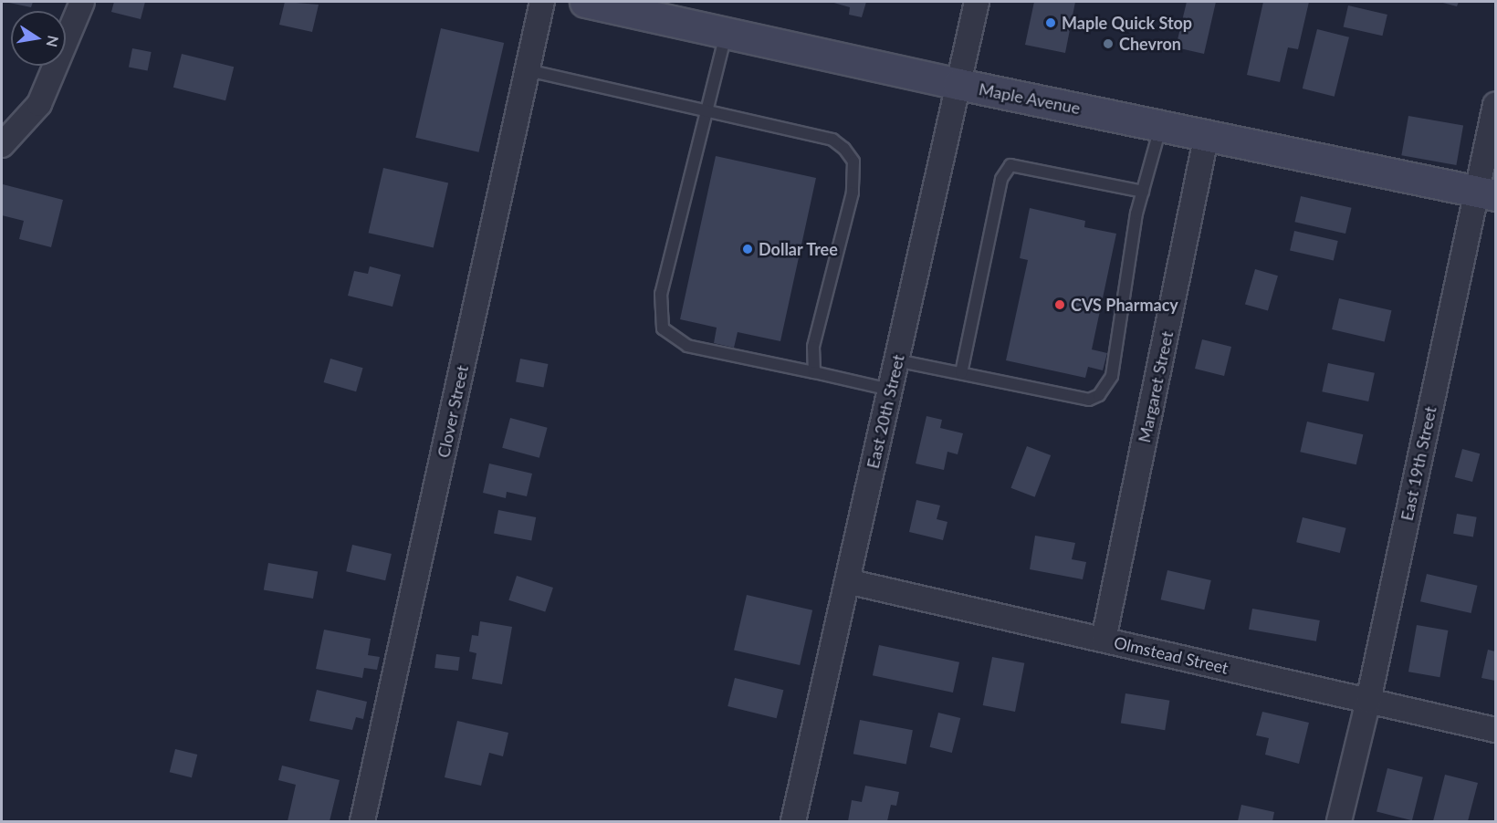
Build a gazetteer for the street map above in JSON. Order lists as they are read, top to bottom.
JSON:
{
  "streets": {
    "main road": ["Maple Avenue"],
    "street": [
      "Margaret Street",
      "Clover Street",
      "East 20th Street",
      "East 19th Street",
      "Olmstead Street"
    ]
  },
  "crossings": [
    ["Maple Avenue", "Margaret Street"],
    ["Maple Avenue", "East 20th Street"],
    ["Maple Avenue", "East 19th Street"],
    ["Margaret Street", "Olmstead Street"],
    ["East 20th Street", "Olmstead Street"],
    ["East 19th Street", "Olmstead Street"]
  ],
  "places": [
    "Maple Quick Stop",
    "Chevron",
    "Dollar Tree",
    "CVS Pharmacy"
  ],
  "north": "right"
}
